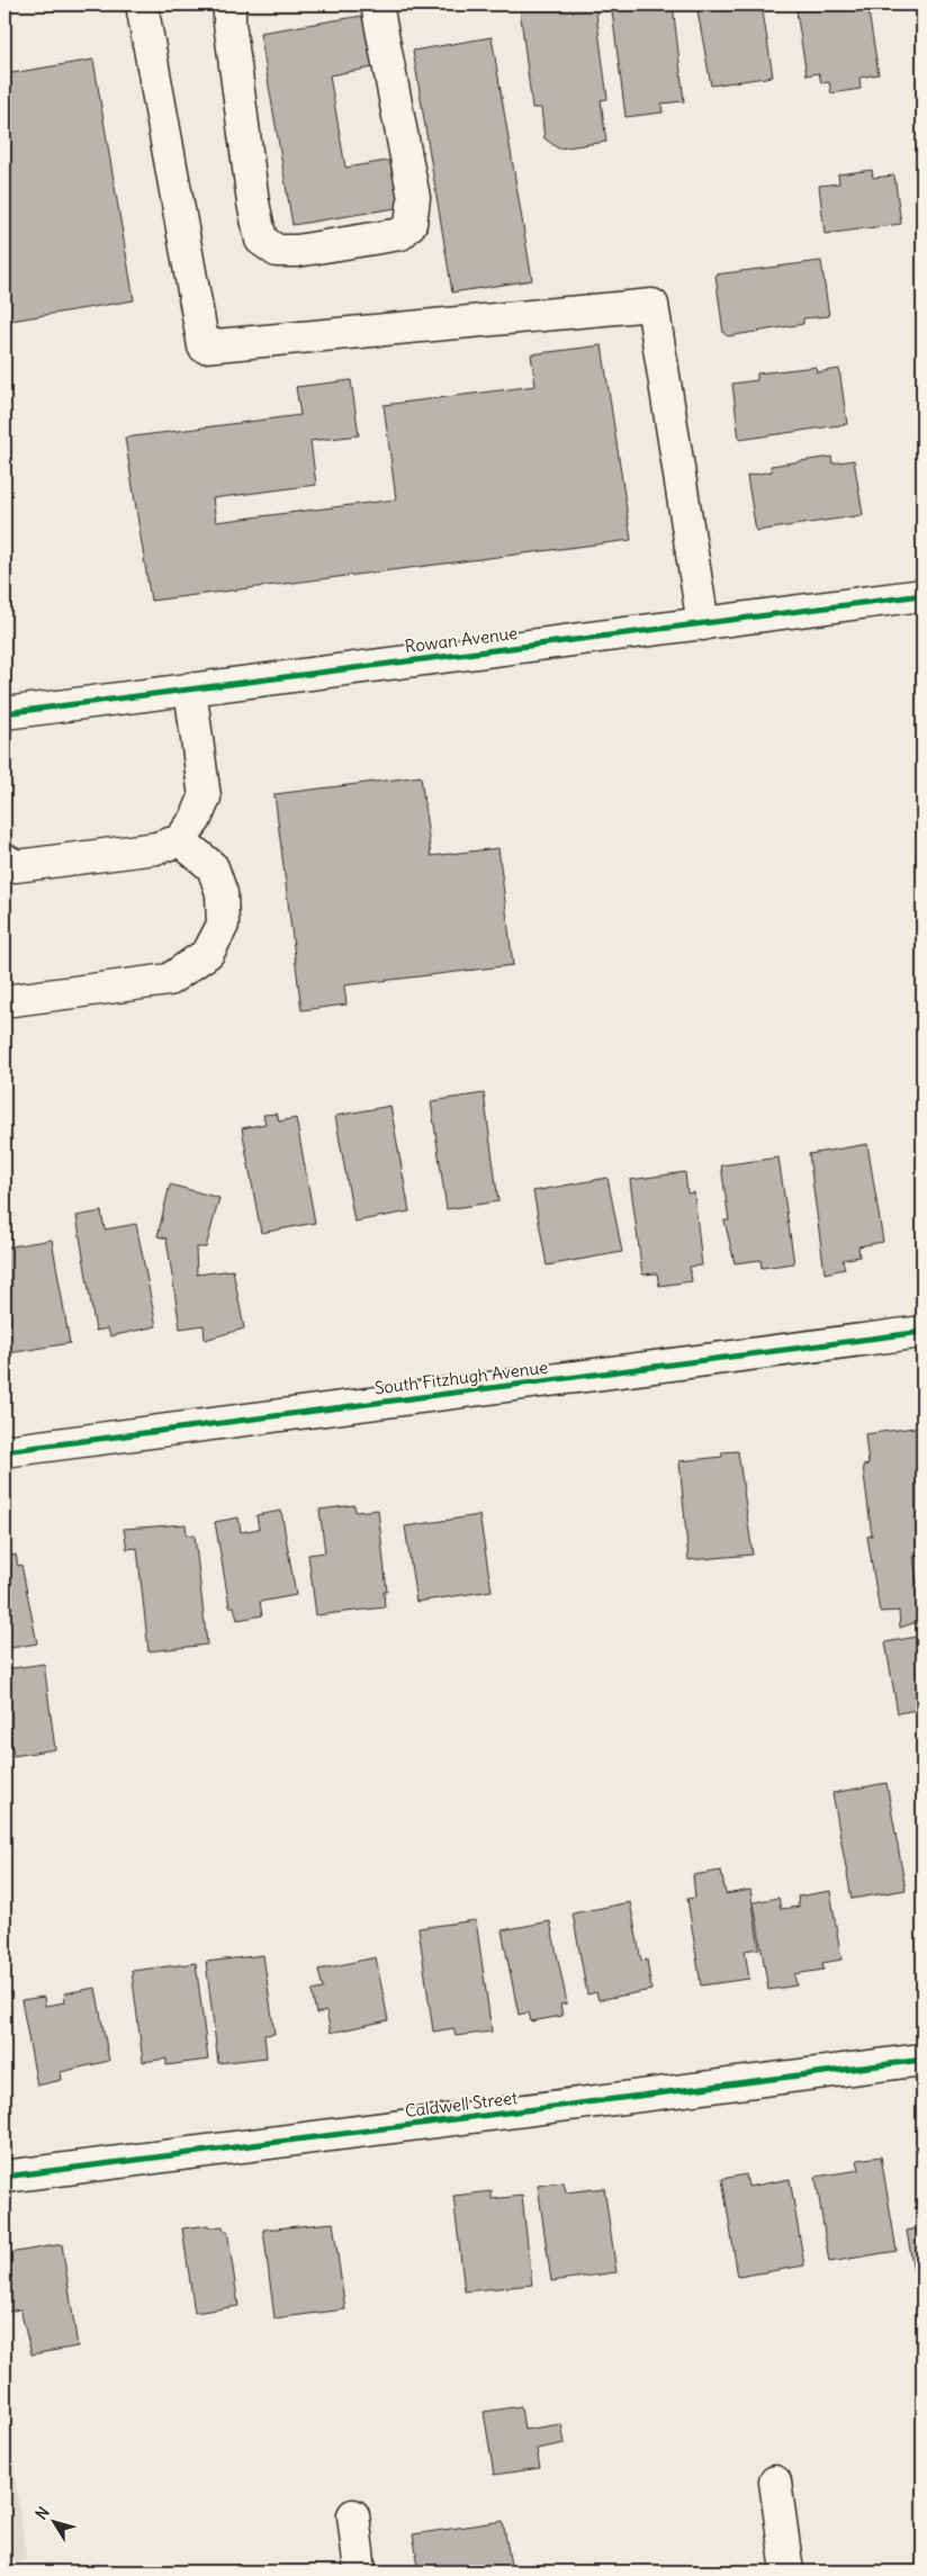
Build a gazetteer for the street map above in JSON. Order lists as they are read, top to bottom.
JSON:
{
  "streets": {
    "street": ["Rowan Avenue", "South Fitzhugh Avenue", "Caldwell Street"]
  },
  "north": "top left"
}
